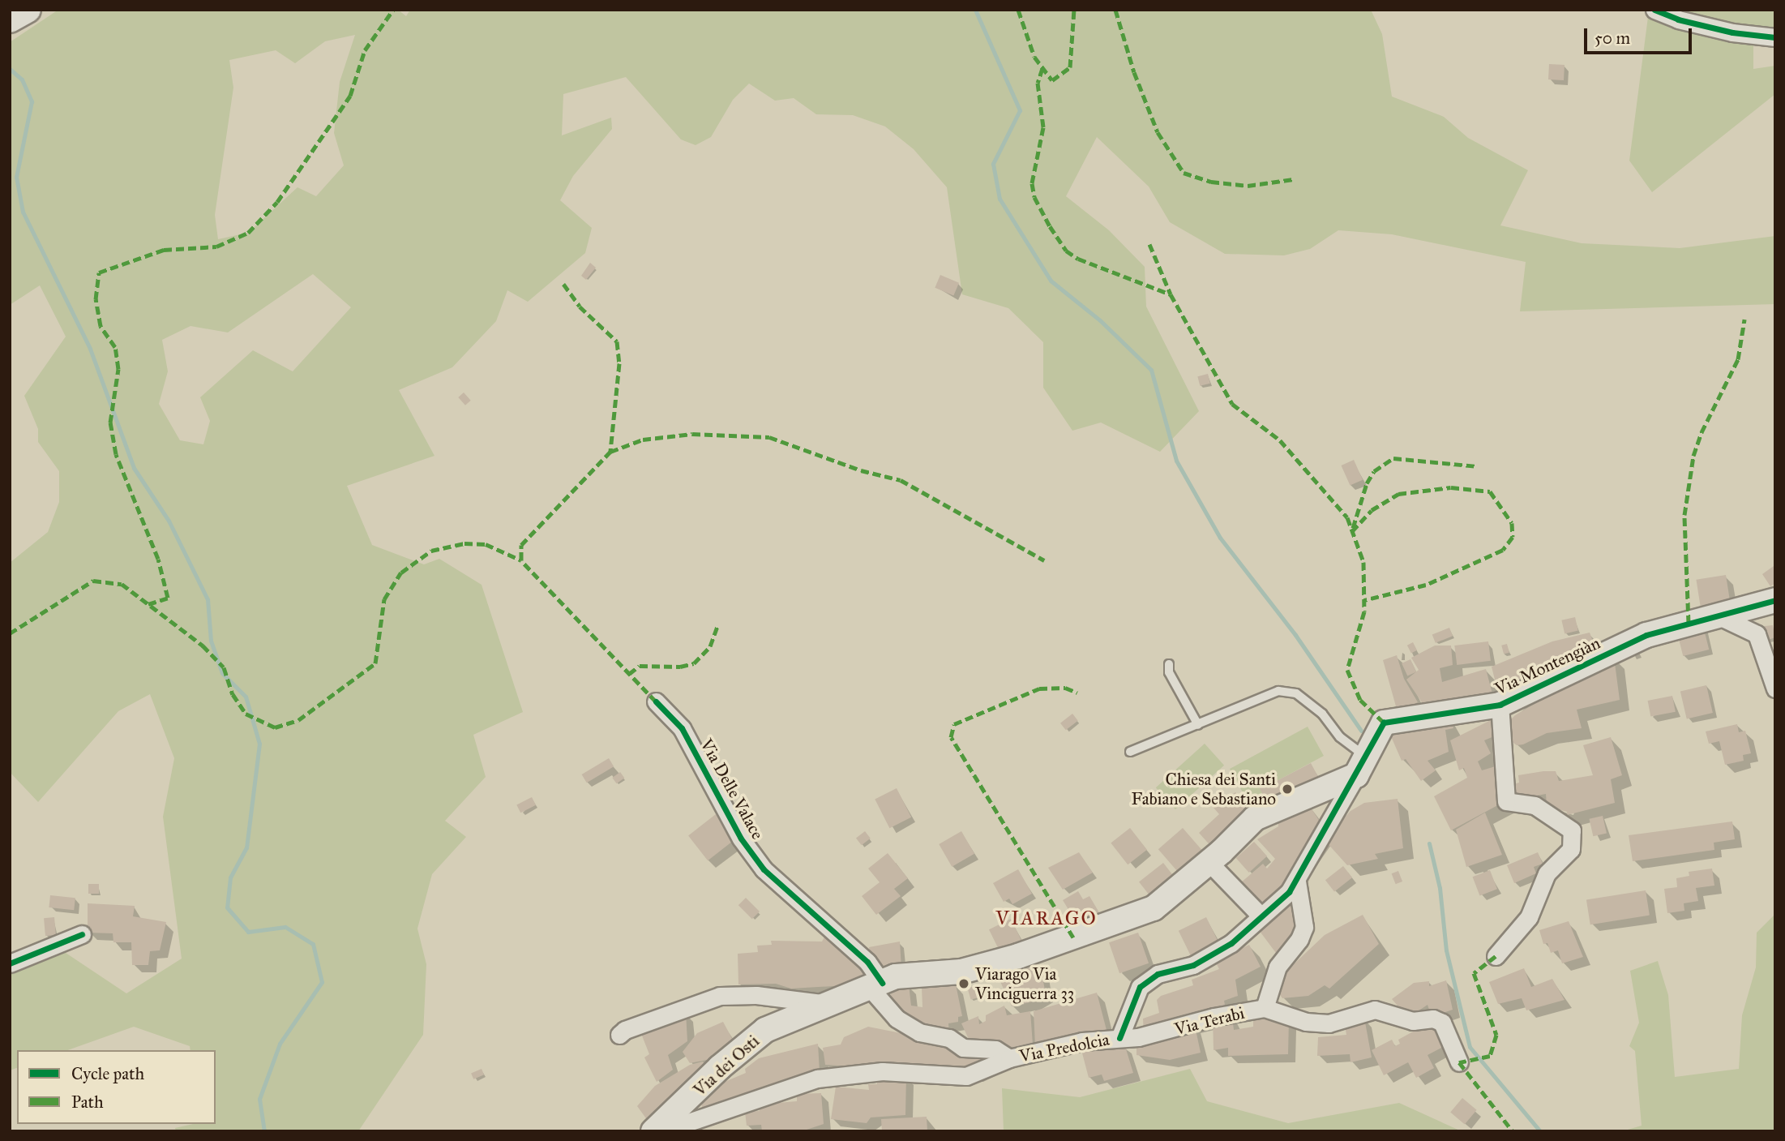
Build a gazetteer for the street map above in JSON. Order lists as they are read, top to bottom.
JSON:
{
  "streets": {
    "street": [
      "Via Montengiàn",
      "Via Delle Valace",
      "Via Terabi",
      "Via Predolcia",
      "Via dei Osti"
    ]
  },
  "crossings": [
    ["Via Montengiàn", "Via Predolcia"],
    ["Via Montengiàn", "Via dei Osti"],
    ["Via Delle Valace", "Via Predolcia"],
    ["Via Delle Valace", "Via dei Osti"],
    ["Via Terabi", "Via Predolcia"],
    ["Via Predolcia", "Via dei Osti"]
  ],
  "districts": ["VIARAGO"],
  "places": ["Chiesa dei Santi Fabiano e Sebastiano", "Viarago Via Vinciguerra 33"],
  "legend": ["Cycle path", "Path"],
  "scale_bar": "50 m"
}
